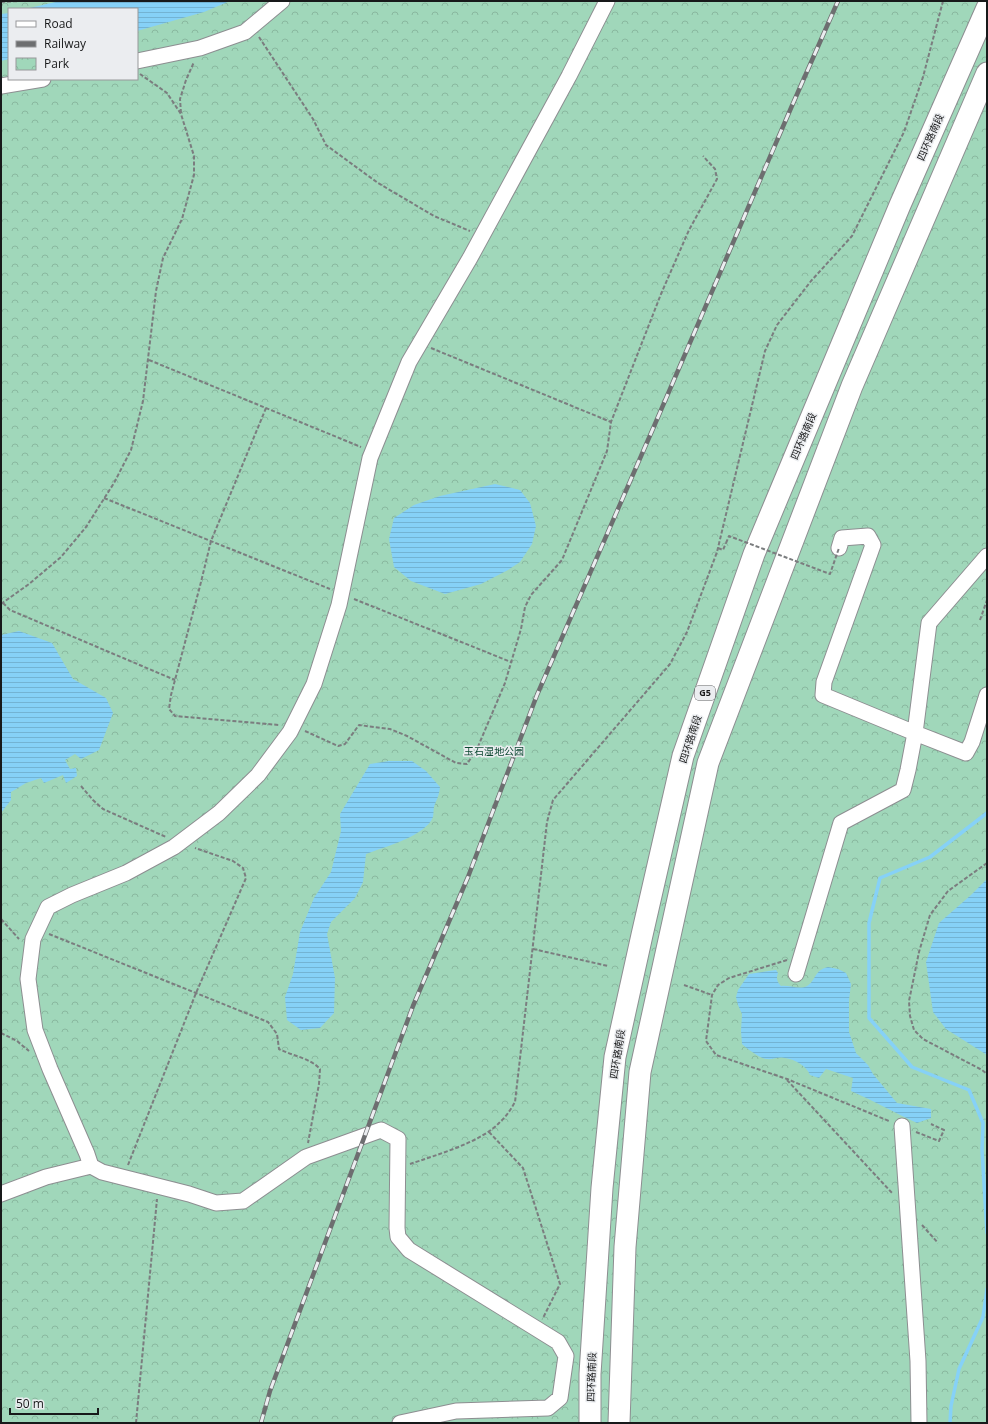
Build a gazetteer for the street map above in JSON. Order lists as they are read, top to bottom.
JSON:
{
  "streets": {
    "highway": ["四环路南段", "G5"]
  },
  "parks": ["玉石湿地公园"],
  "legend": ["Road", "Railway", "Park"],
  "scale_bar": "50 m"
}
